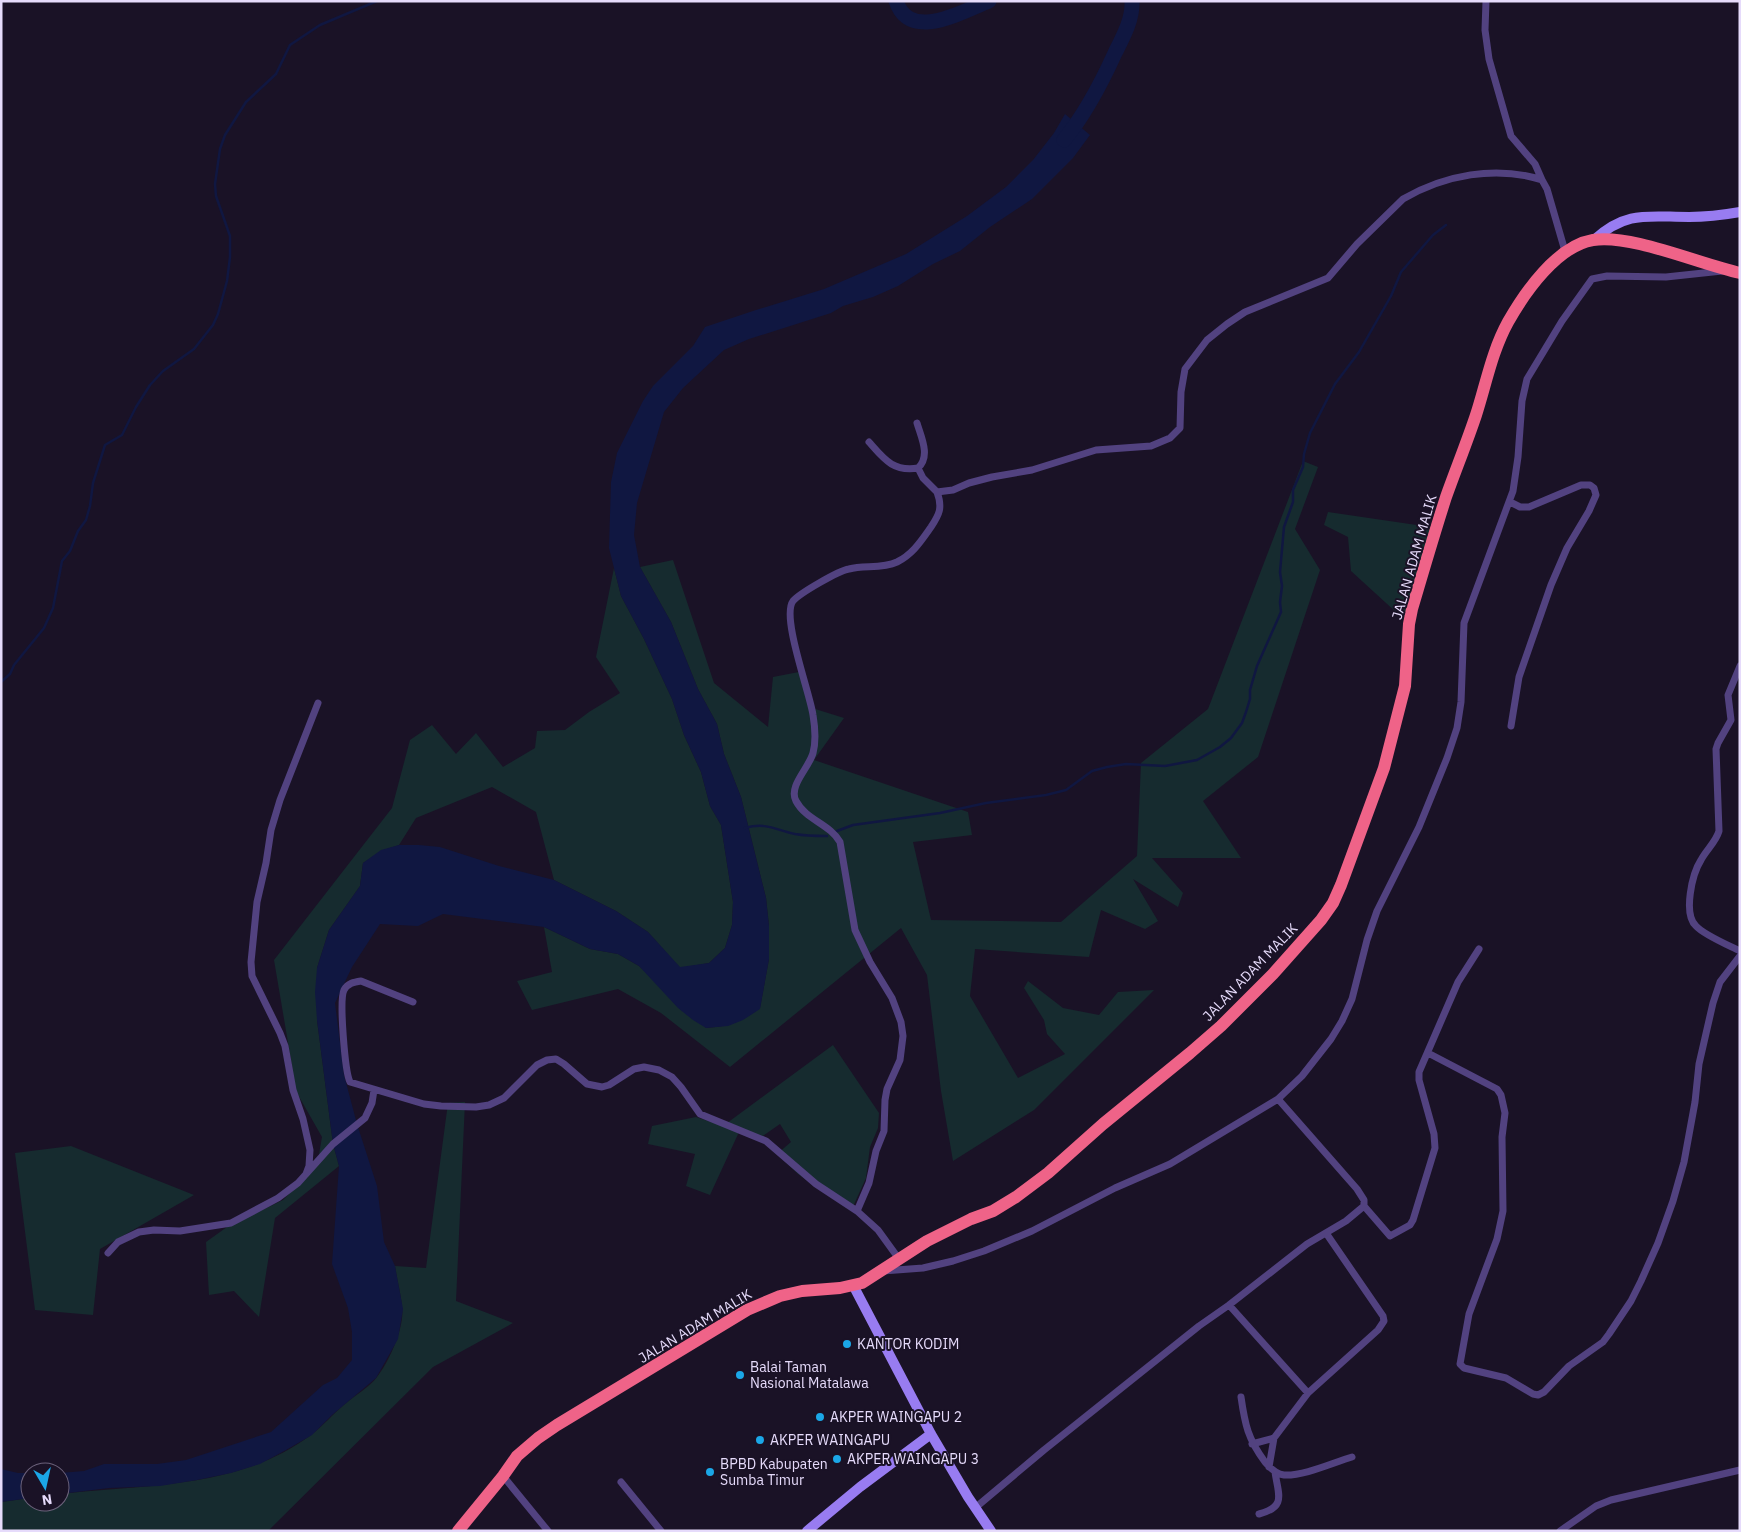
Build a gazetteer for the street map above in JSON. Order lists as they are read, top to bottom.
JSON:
{
  "streets": {
    "highway": ["JALAN ADAM MALIK"]
  },
  "places": [
    "KANTOR KODIM",
    "Balai Taman Nasional Matalawa",
    "AKPER WAINGAPU 2",
    "AKPER WAINGAPU",
    "AKPER WAINGAPU 3",
    "BPBD Kabupaten Sumba Timur"
  ],
  "north": "bottom"
}
